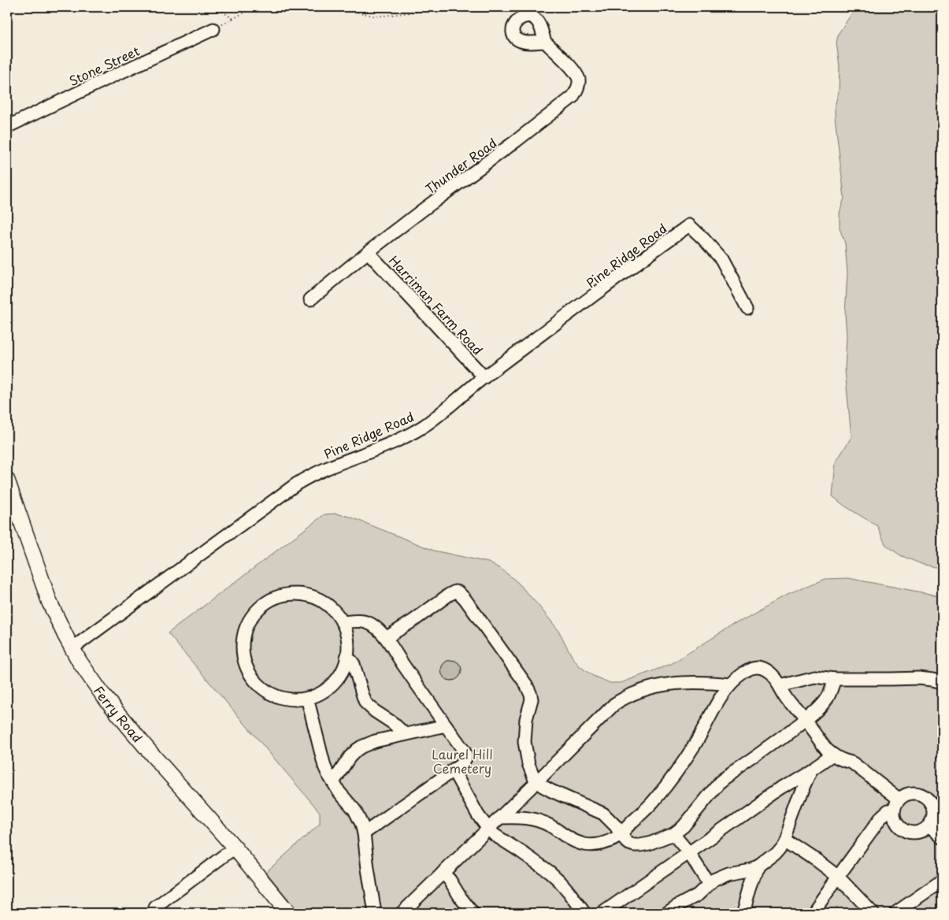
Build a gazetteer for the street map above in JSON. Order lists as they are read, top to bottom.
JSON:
{
  "streets": {
    "main road": ["Ferry Road"],
    "street": [
      "Stone Street",
      "Thunder Road",
      "Pine Ridge Road",
      "Harriman Farm Road"
    ]
  },
  "crossings": [
    ["Thunder Road", "Harriman Farm Road"],
    ["Pine Ridge Road", "Harriman Farm Road"],
    ["Pine Ridge Road", "Ferry Road"]
  ],
  "parks": ["Laurel Hill Cemetery"]
}
